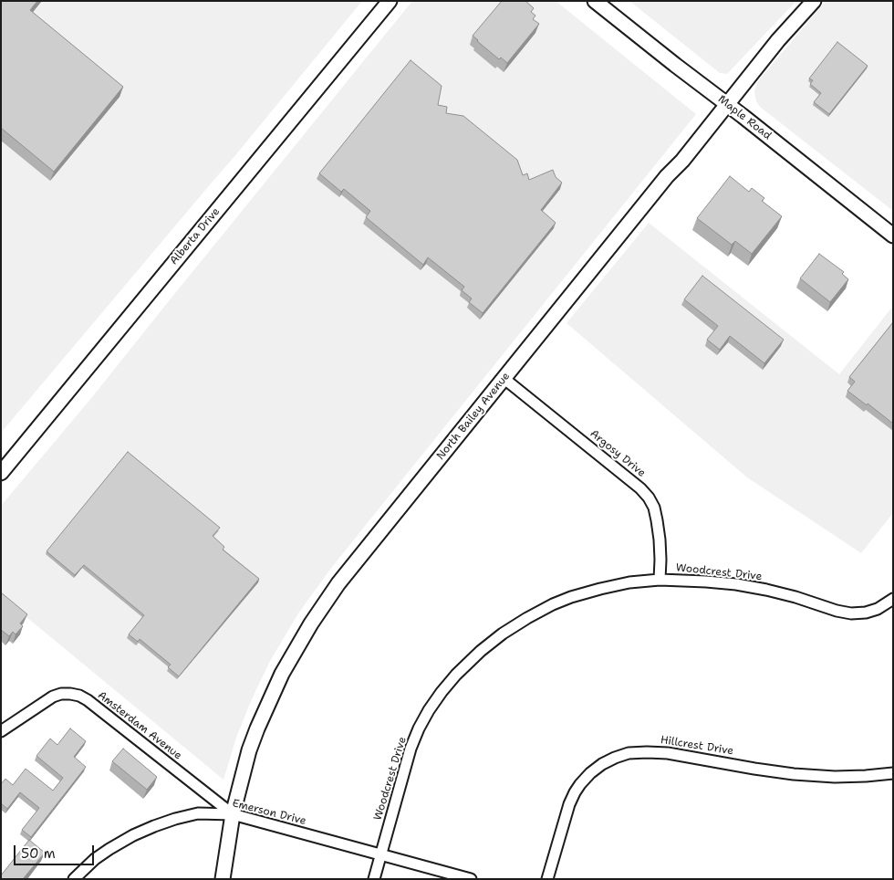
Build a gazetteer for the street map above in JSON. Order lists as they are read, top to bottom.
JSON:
{
  "streets": {
    "street": [
      "Maple Road",
      "Alberta Drive",
      "North Bailey Avenue",
      "Argosy Drive",
      "Woodcrest Drive",
      "Amsterdam Avenue",
      "Hillcrest Drive",
      "Emerson Drive"
    ]
  },
  "crossings": [
    ["Maple Road", "North Bailey Avenue"],
    ["North Bailey Avenue", "Argosy Drive"],
    ["North Bailey Avenue", "Amsterdam Avenue"],
    ["North Bailey Avenue", "Emerson Drive"],
    ["Argosy Drive", "Woodcrest Drive"],
    ["Woodcrest Drive", "Emerson Drive"],
    ["Amsterdam Avenue", "Emerson Drive"]
  ],
  "scale_bar": "50 m"
}
